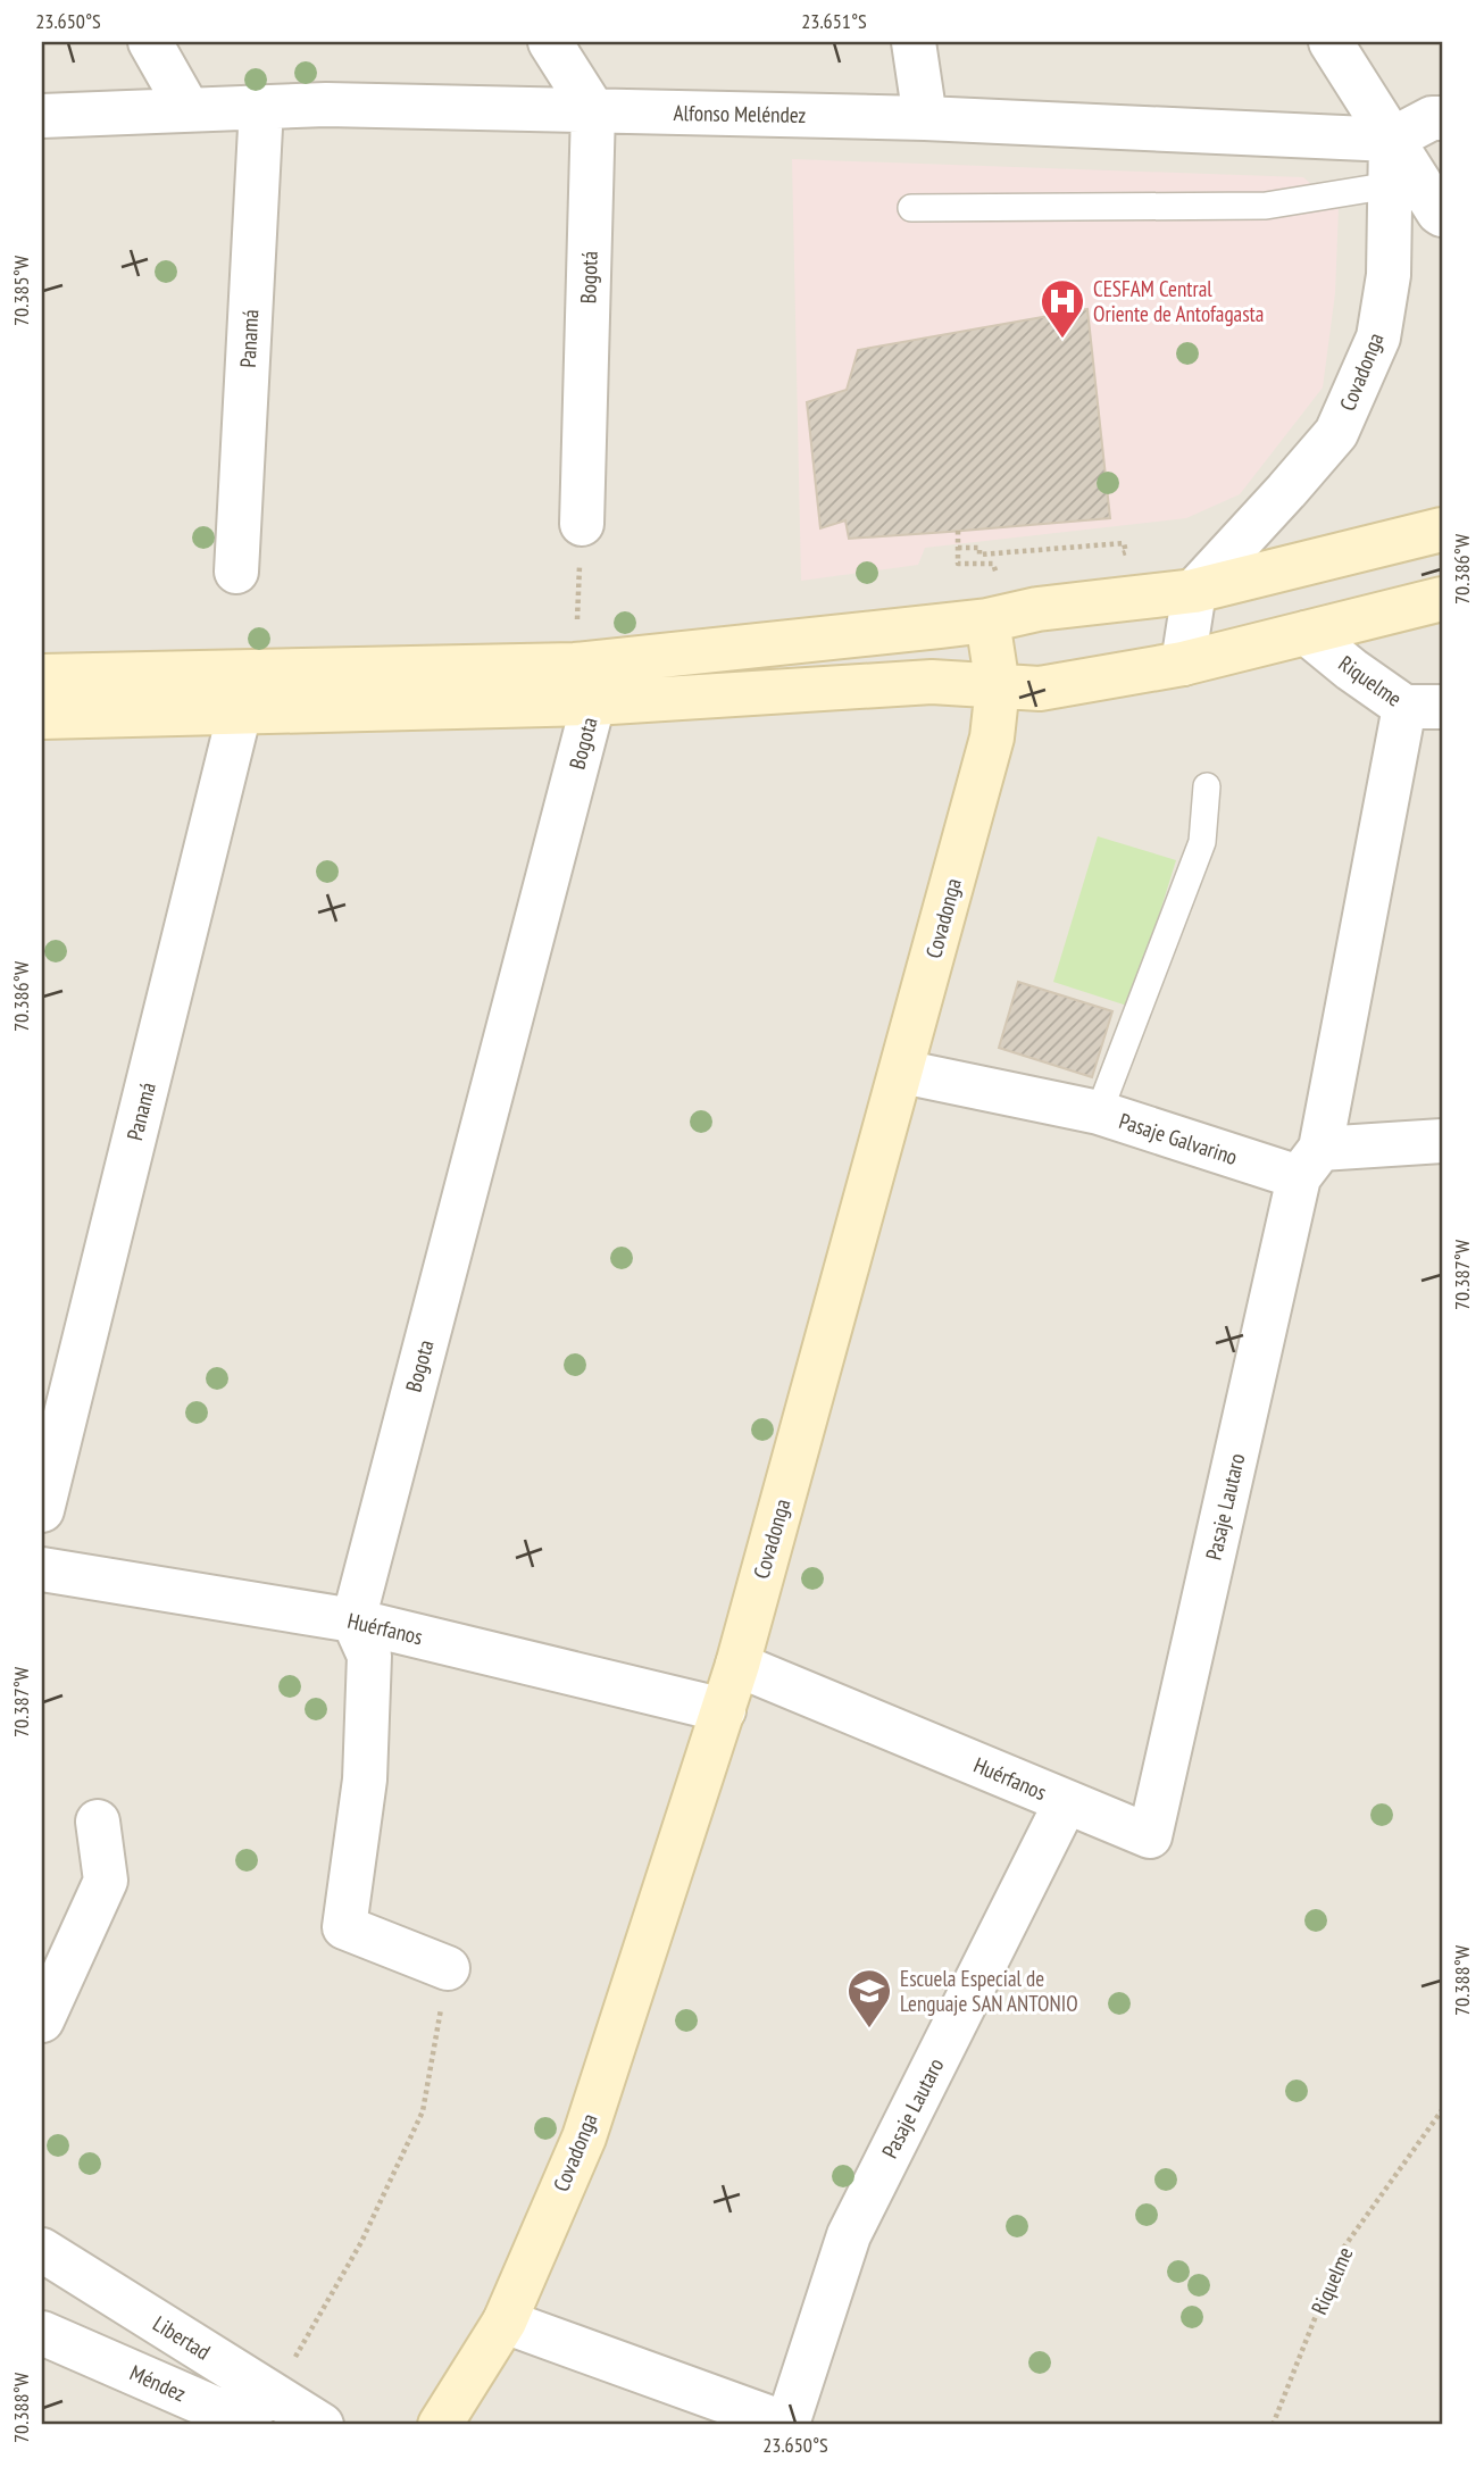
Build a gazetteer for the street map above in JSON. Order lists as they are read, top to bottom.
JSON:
{
  "streets": {
    "main road": ["Covadonga"],
    "street": [
      "Alfonso Meléndez",
      "Bogotá",
      "Panamá",
      "Riquelme",
      "Bogota",
      "Pasaje Galvarino",
      "Pasaje Lautaro",
      "Huérfanos",
      "Libertad",
      "Méndez"
    ]
  },
  "crossings": [
    ["Alfonso Meléndez", "Bogotá"],
    ["Alfonso Meléndez", "Panamá"],
    ["Alfonso Meléndez", "Covadonga"],
    ["Covadonga", "Pasaje Galvarino"],
    ["Covadonga", "Huérfanos"],
    ["Riquelme", "Pasaje Lautaro"],
    ["Bogota", "Huérfanos"],
    ["Pasaje Galvarino", "Pasaje Lautaro"],
    ["Pasaje Lautaro", "Huérfanos"],
    ["Libertad", "Méndez"]
  ],
  "places": {
    "hospital": ["CESFAM Central Oriente de Antofagasta"],
    "school or university": ["Escuela Especial de Lenguaje SAN ANTONIO"]
  },
  "coordinates": [
    "23.650°S",
    "23.651°S",
    "70.385°W",
    "70.386°W",
    "70.387°W",
    "70.388°W"
  ]
}
